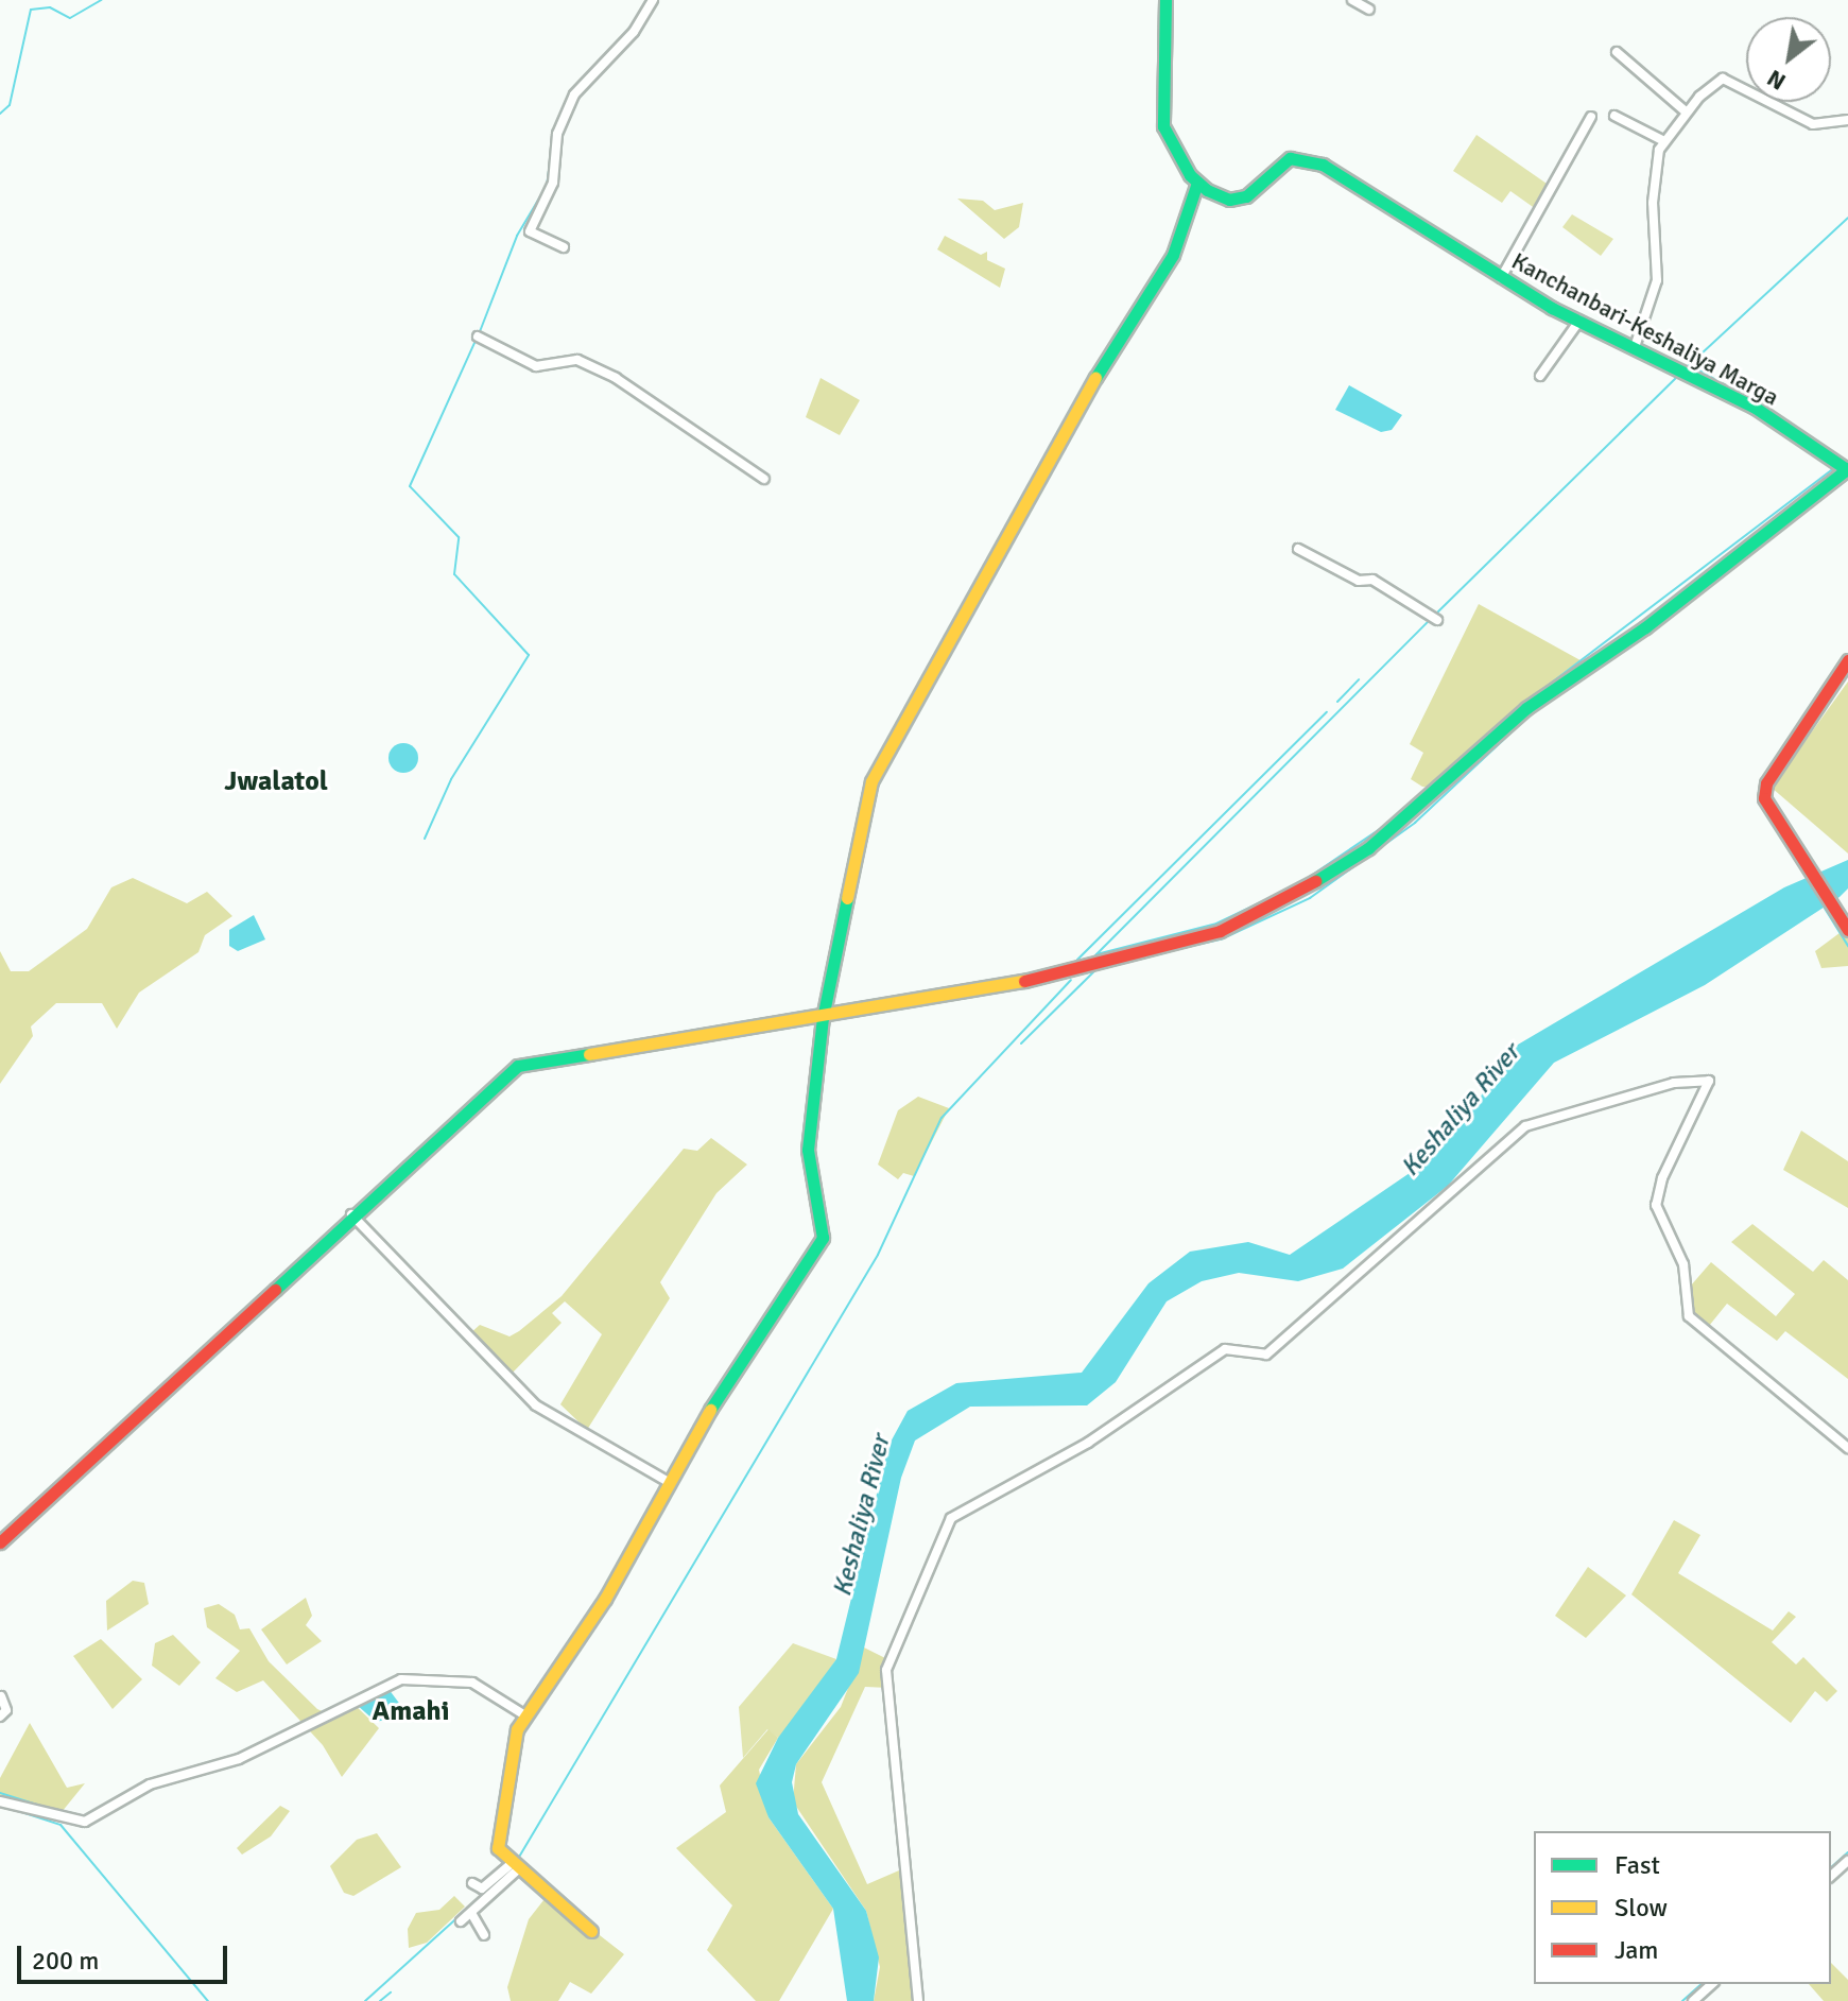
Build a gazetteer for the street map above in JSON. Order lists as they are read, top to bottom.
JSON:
{
  "streets": {
    "street": ["Kanchanbari-Keshaliya Marga"]
  },
  "districts": ["Jwalatol", "Amahi"],
  "water": ["Keshaliya River"],
  "legend": ["Fast", "Slow", "Jam"],
  "scale_bar": "200 m",
  "north": "bottom left"
}
